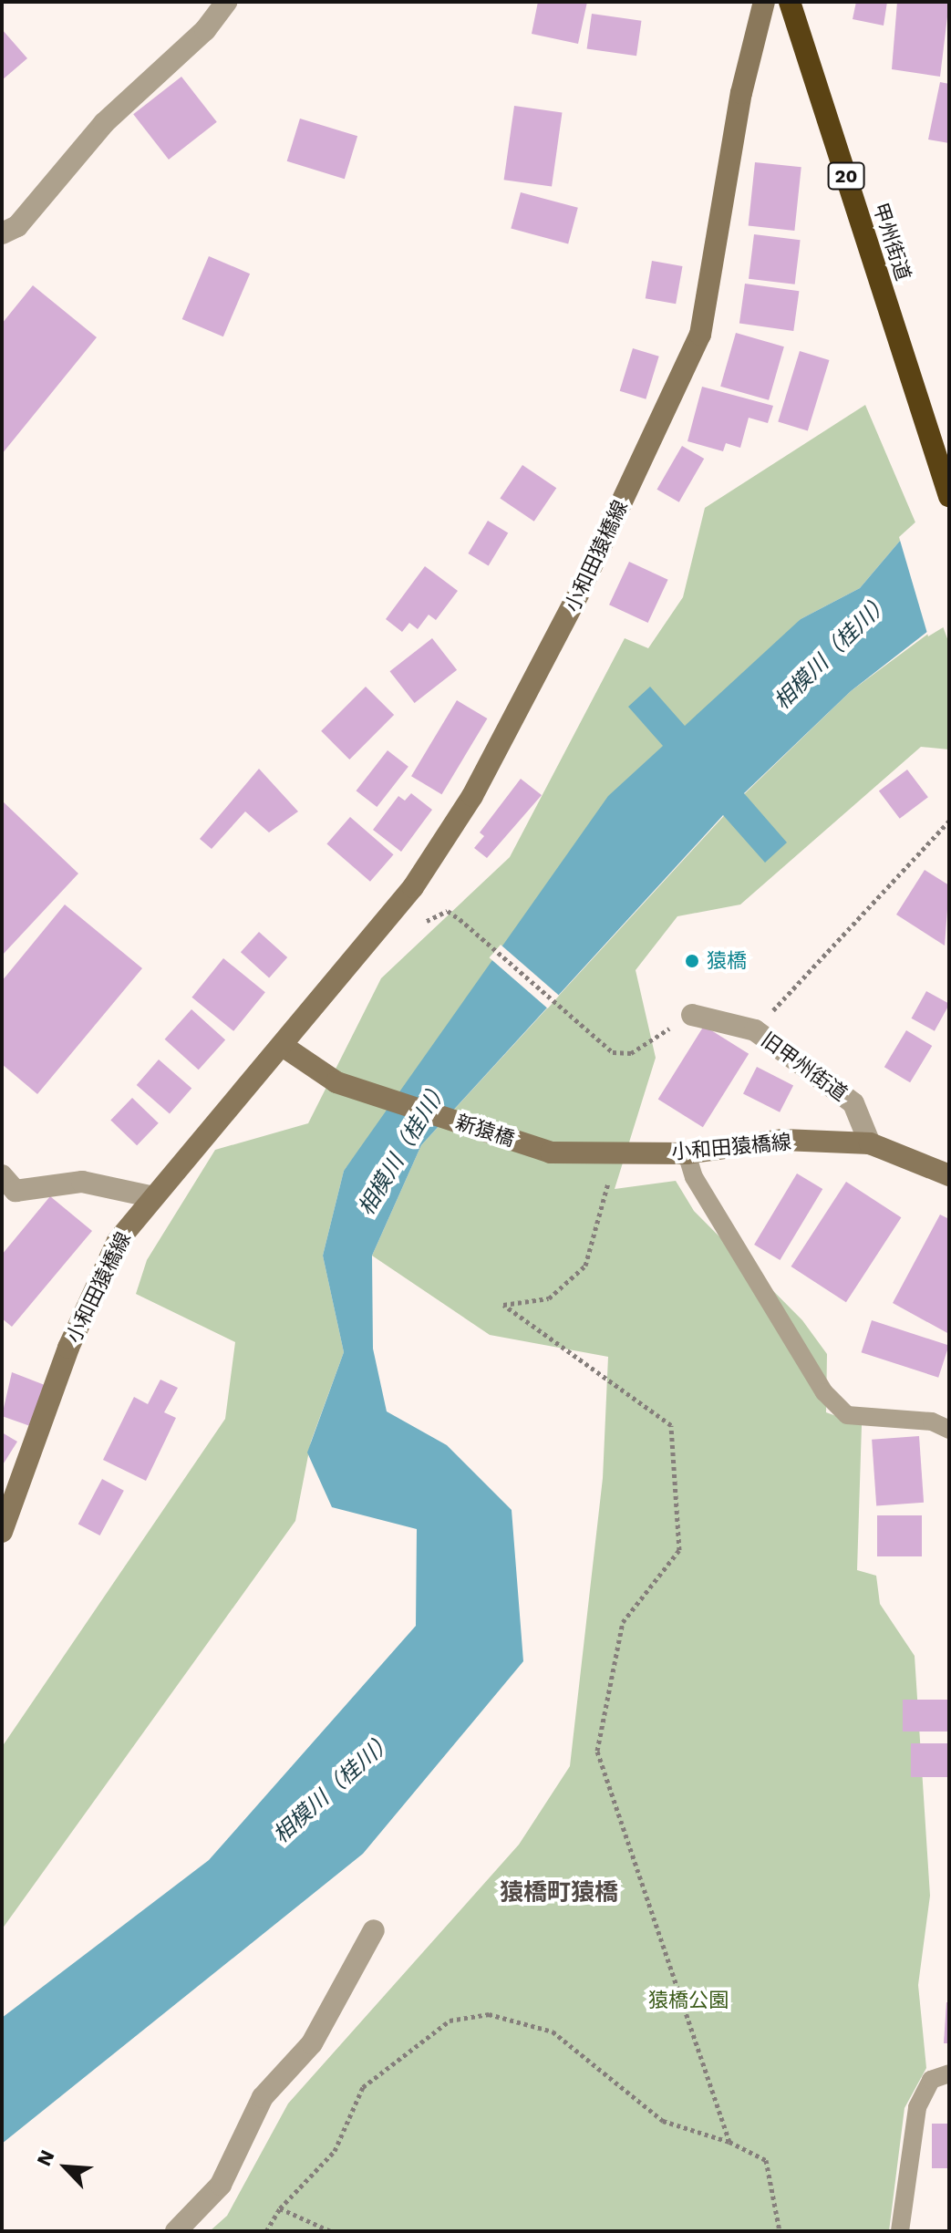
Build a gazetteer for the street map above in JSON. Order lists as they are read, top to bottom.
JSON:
{
  "streets": {
    "highway": ["20", "甲州街道"],
    "main road": ["小和田猿橋線", "新猿橋"],
    "street": ["旧甲州街道"]
  },
  "crossings": [
    ["小和田猿橋線", "旧甲州街道"],
    ["小和田猿橋線", "新猿橋"]
  ],
  "districts": ["猿橋町猿橋"],
  "water": ["相模川（桂川）"],
  "parks": ["猿橋公園"],
  "places": ["猿橋"],
  "north": "top left"
}
